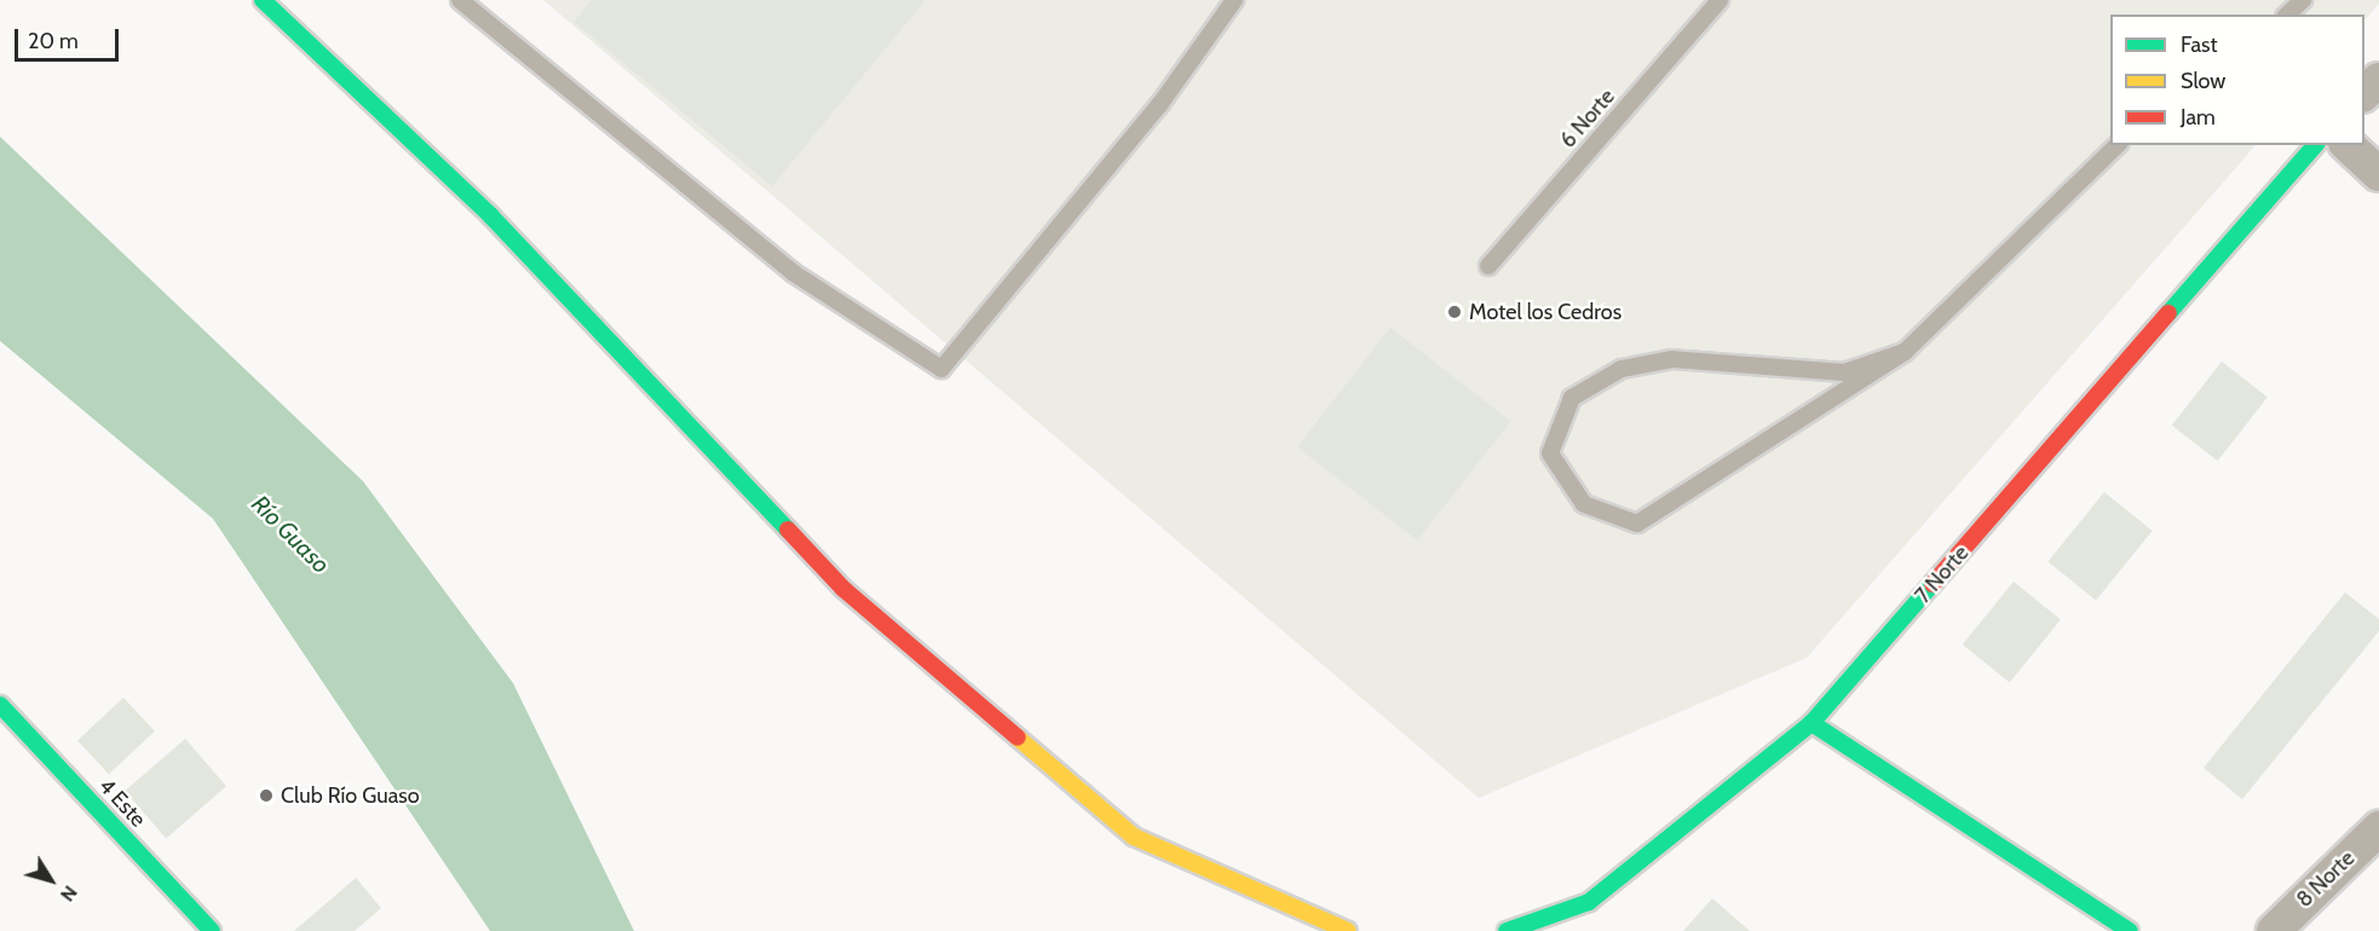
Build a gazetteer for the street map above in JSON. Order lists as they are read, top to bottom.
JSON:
{
  "streets": {
    "street": ["7 Norte", "4 Este", "8 Norte"],
    "lane": ["6 Norte"]
  },
  "water": ["Río Guaso"],
  "places": ["Motel los Cedros", "Club Río Guaso"],
  "legend": ["Fast", "Slow", "Jam"],
  "scale_bar": "20 m",
  "north": "bottom right"
}
